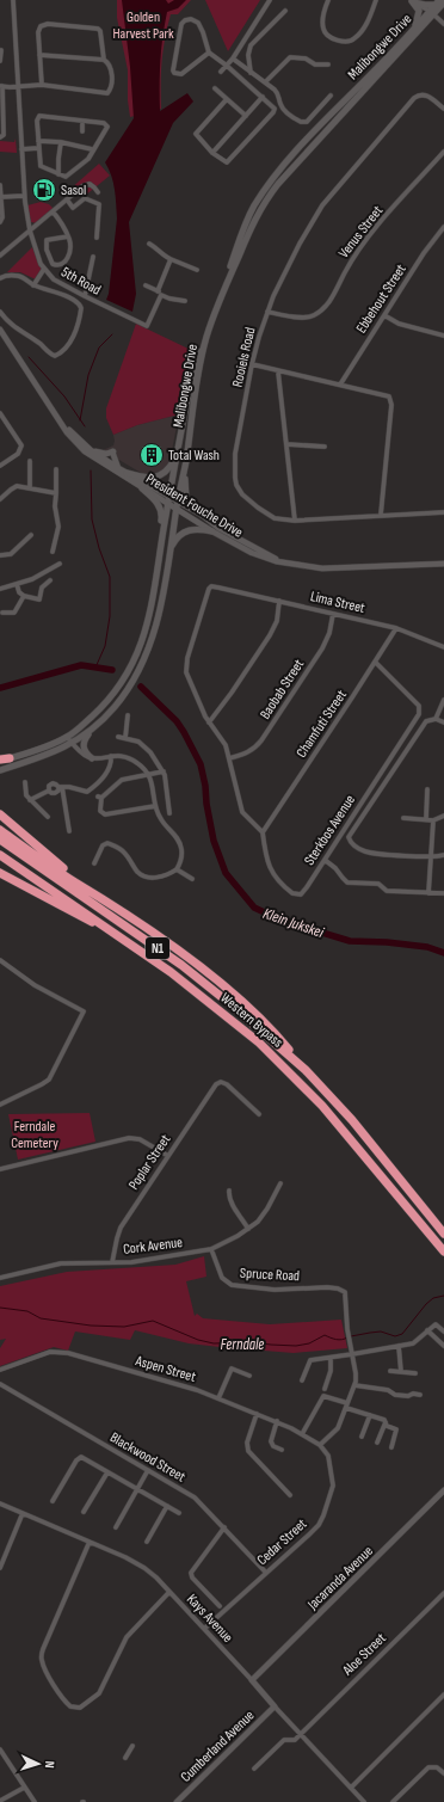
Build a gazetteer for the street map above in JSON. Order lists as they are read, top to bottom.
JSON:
{
  "streets": {
    "highway": ["N1", "Western Bypass"],
    "main road": ["Malibongwe Drive"],
    "street": [
      "Venus Street",
      "5th Road",
      "Ebbehout Street",
      "Rooiels Road",
      "President Fouche Drive",
      "Lima Street",
      "Baobab Street",
      "Chamfuti Street",
      "Sterkbos Avenue",
      "Poplar Street",
      "Cork Avenue",
      "Spruce Road",
      "Aspen Street",
      "Blackwood Street",
      "Cedar Street",
      "Jacaranda Avenue",
      "Kays Avenue",
      "Aloe Street",
      "Cumberland Avenue"
    ]
  },
  "crossings": [
    ["Malibongwe Drive", "President Fouche Drive"],
    ["Venus Street", "Rooiels Road"],
    ["Lima Street", "Baobab Street"],
    ["Lima Street", "Chamfuti Street"],
    ["Chamfuti Street", "Sterkbos Avenue"],
    ["Poplar Street", "Cork Avenue"],
    ["Cork Avenue", "Spruce Road"],
    ["Aspen Street", "Cedar Street"],
    ["Blackwood Street", "Cedar Street"],
    ["Cedar Street", "Kays Avenue"],
    ["Jacaranda Avenue", "Kays Avenue"],
    ["Kays Avenue", "Aloe Street"],
    ["Kays Avenue", "Cumberland Avenue"]
  ],
  "water": ["Klein Jukskei", "Ferndale"],
  "parks": ["Golden Harvest Park", "Ferndale Cemetery"],
  "places": {
    "fuel station": ["Sasol"],
    "building": ["Total Wash"]
  },
  "north": "right"
}
